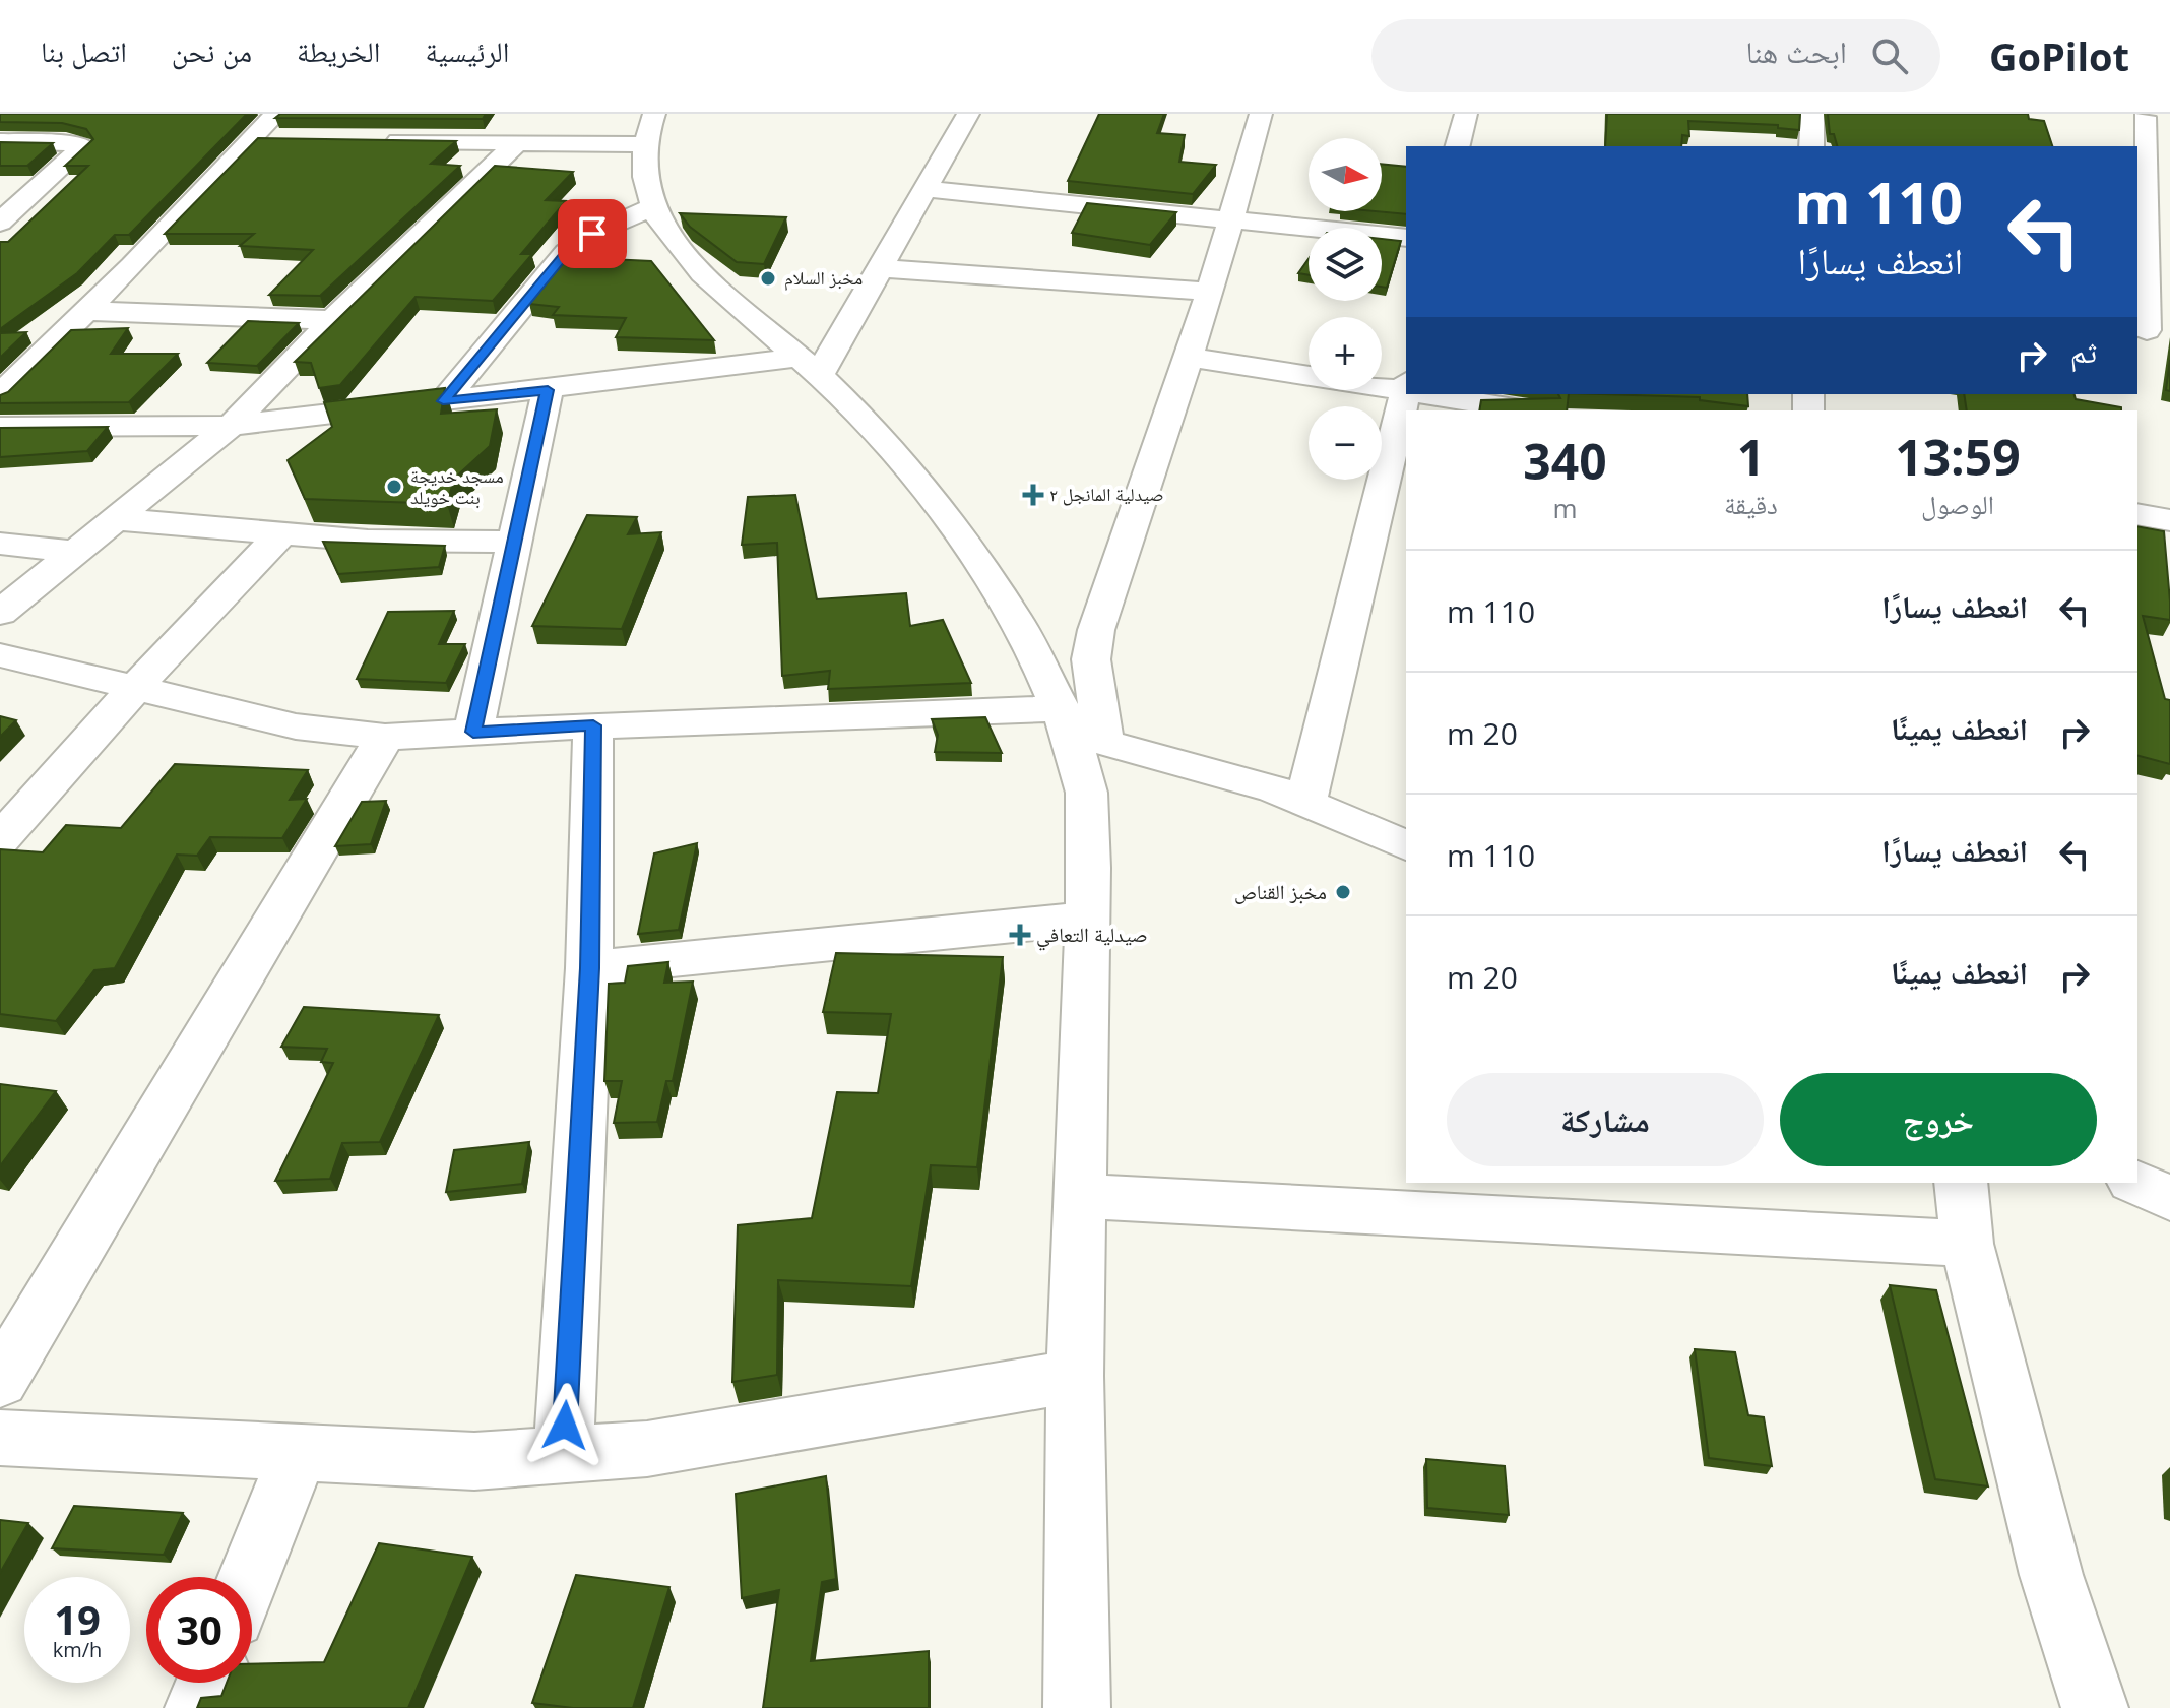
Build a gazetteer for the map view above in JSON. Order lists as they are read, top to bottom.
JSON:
{
  "places": {
    "other": ["مخبز السلام", "مسجد خديجة بنت خويلد", "مخبز القناص"],
    "health": ["صيدلية المانجل ٢", "صيدلية التعافي"]
  },
  "north": "right",
  "page": {
    "header": "GoPilot",
    "search": "ابحث هنا",
    "nav": [
      "الرئيسية",
      "الخريطة",
      "من نحن",
      "اتصل بنا"
    ],
    "map_buttons": ["+", "−"],
    "turn": ["110 m", "انعطف يسارًا"],
    "then": "ثم",
    "eta": [
      "13:59",
      "الوصول",
      "1",
      "دقيقة",
      "340",
      "m"
    ],
    "list": [
      {
        "name": "انعطف يسارًا",
        "value": "110 m"
      },
      {
        "name": "انعطف يمينًا",
        "value": "20 m"
      },
      {
        "name": "انعطف يسارًا",
        "value": "110 m"
      },
      {
        "name": "انعطف يمينًا",
        "value": "20 m"
      }
    ],
    "buttons": ["خروج", "مشاركة"],
    "speed": "19 km/h",
    "limit": "30"
  }
}
